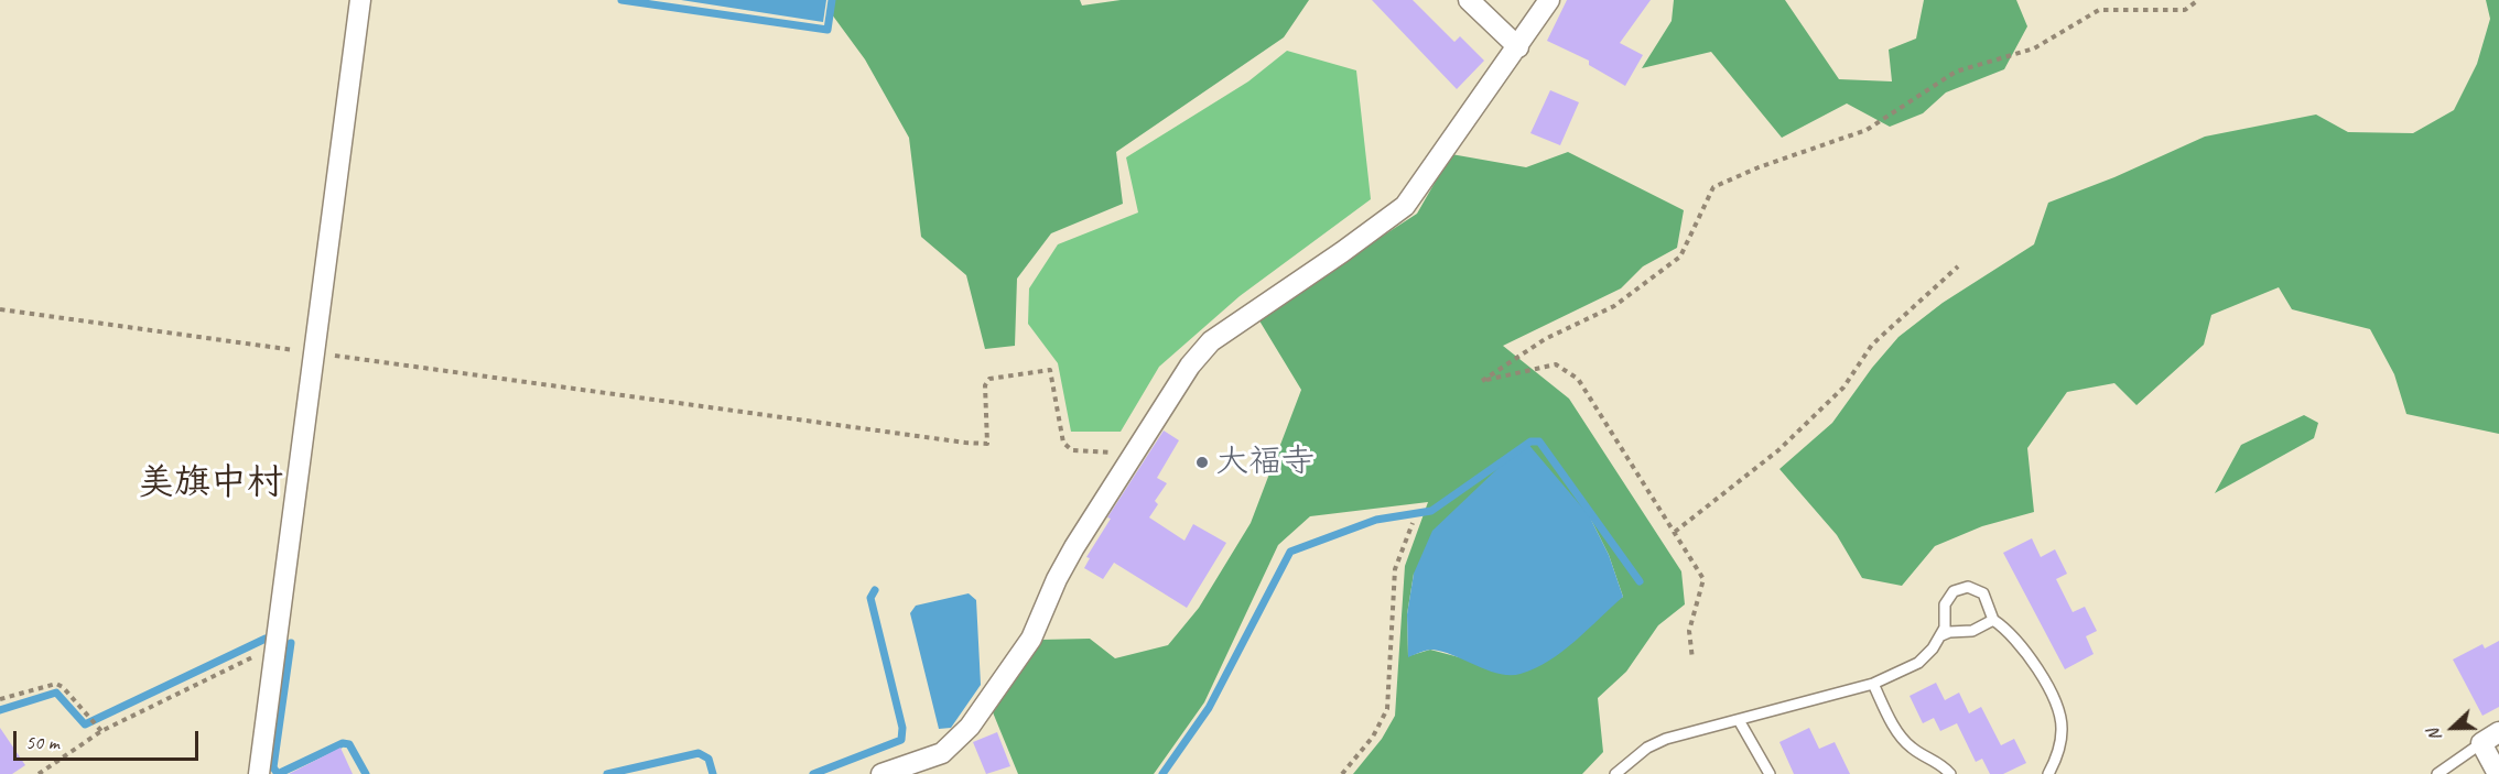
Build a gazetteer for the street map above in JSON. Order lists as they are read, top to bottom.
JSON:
{
  "districts": ["美旗中村"],
  "places": ["大福寺"],
  "scale_bar": "50 m",
  "north": "left"
}
